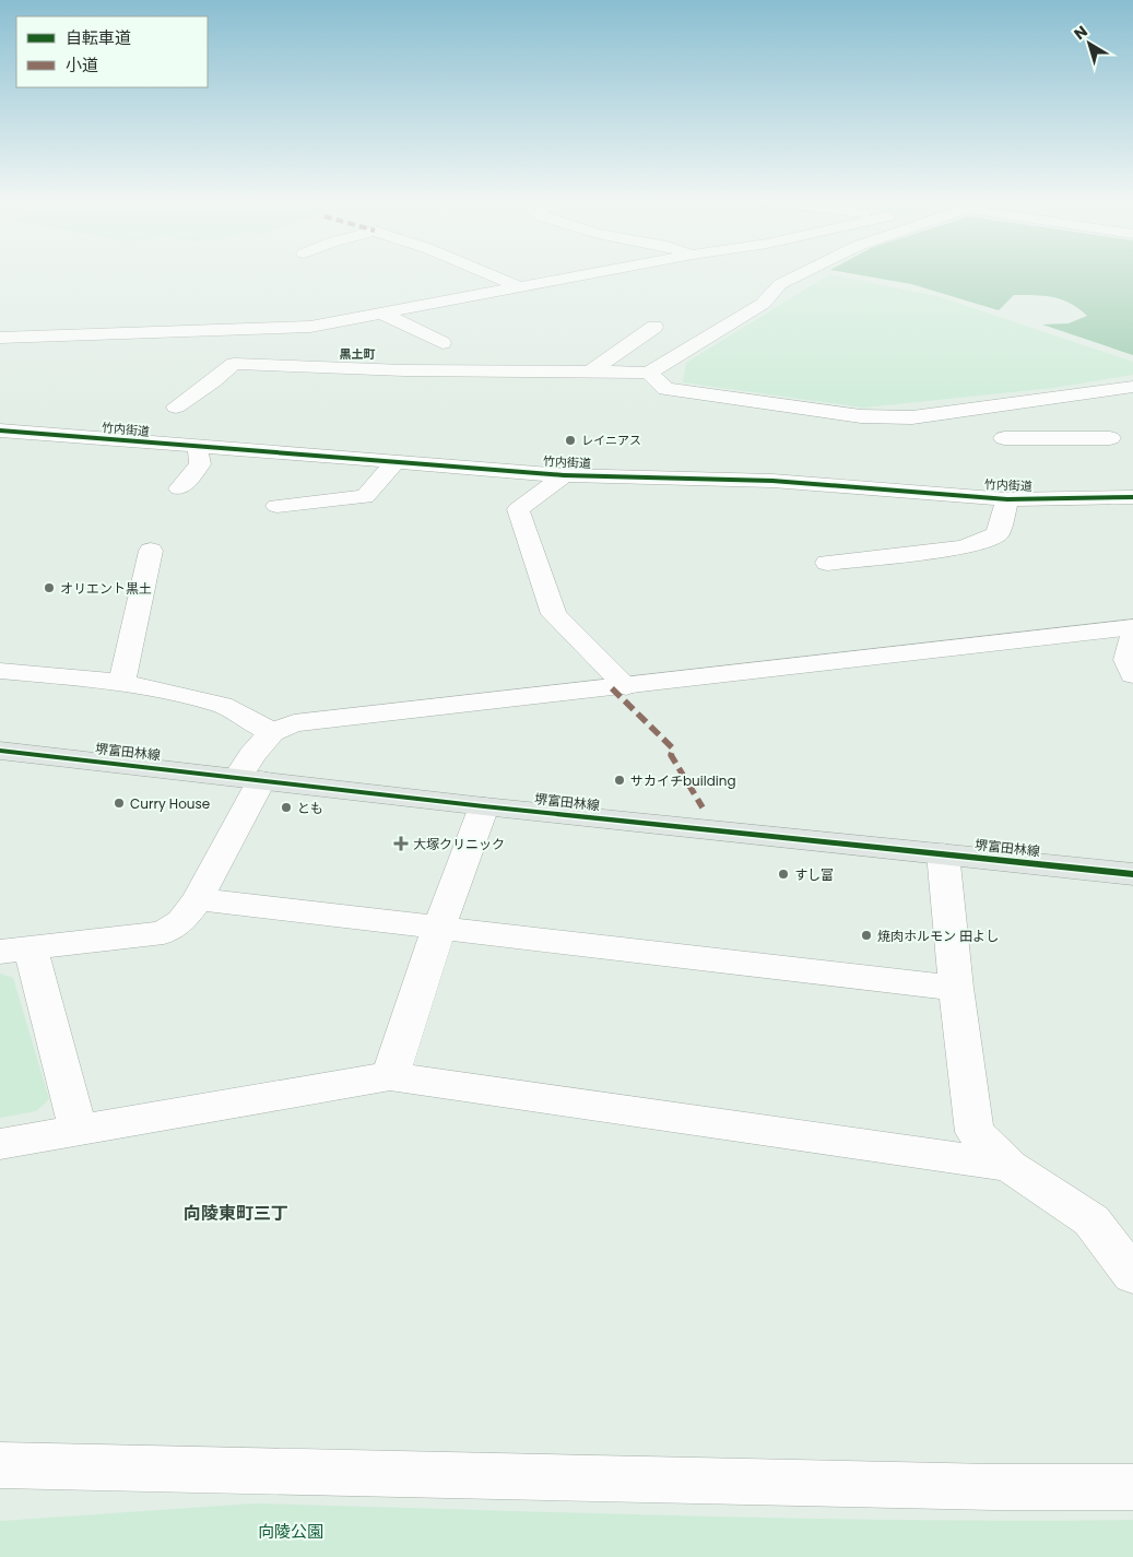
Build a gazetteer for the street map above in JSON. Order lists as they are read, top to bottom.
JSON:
{
  "streets": {
    "main road": ["堺富田林線"],
    "street": ["竹内街道"]
  },
  "districts": ["黒土町", "向陵東町三丁"],
  "parks": ["向陵公園"],
  "places": {
    "other": [
      "レイニアス",
      "オリエント黒土",
      "サカイチbuilding",
      "Curry House",
      "とも",
      "すし富",
      "焼肉ホルモン 田よし"
    ],
    "health": ["大塚クリニック"]
  },
  "legend": ["自転車道", "小道"],
  "north": "top left"
}
